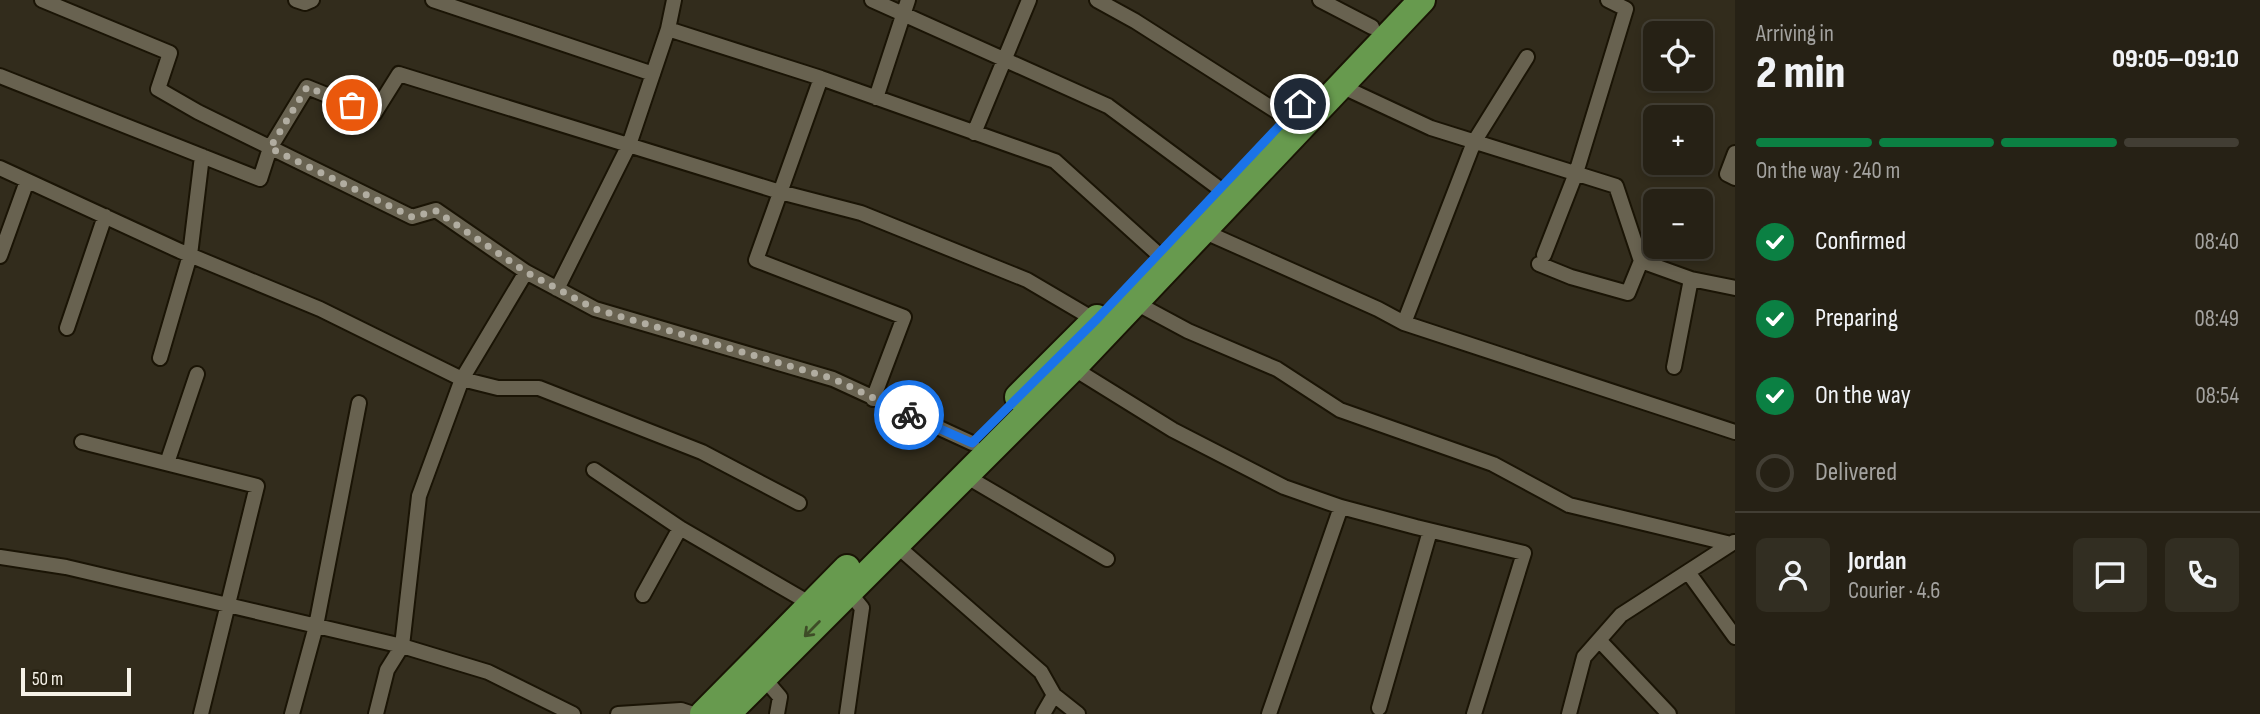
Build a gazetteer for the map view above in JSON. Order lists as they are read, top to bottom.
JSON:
{
  "scale_bar": "50 m",
  "page": {
    "heading": ["2 min", "Arriving in", "09:05–09:10"],
    "panel": ["Jordan", "Courier · 4.6"],
    "map_buttons": ["+", "−"],
    "bar": "On the way · 240 m",
    "list": [
      ["Confirmed", "08:40"],
      ["Preparing", "08:49"],
      ["On the way", "08:54"],
      "Delivered"
    ],
    "scale": "50 m"
  }
}
